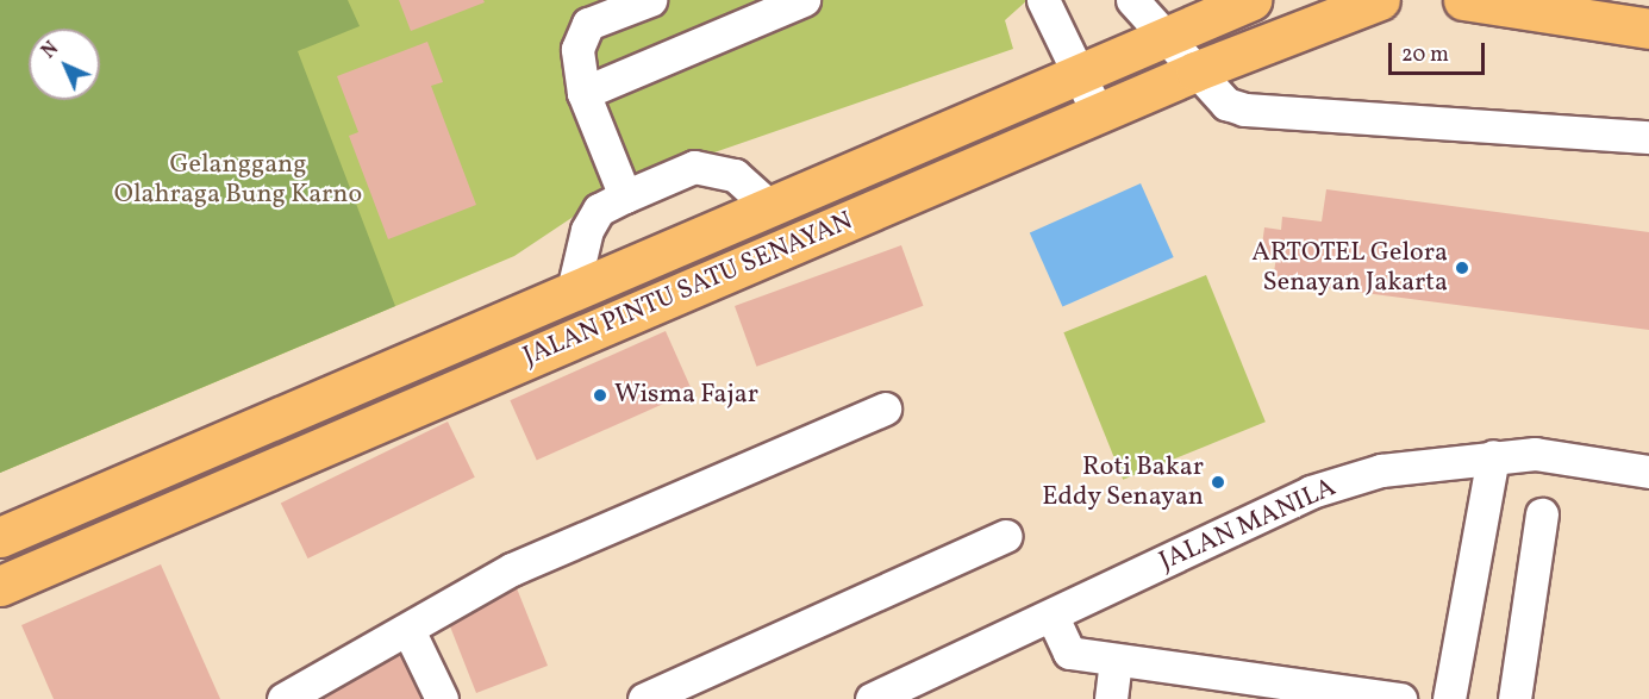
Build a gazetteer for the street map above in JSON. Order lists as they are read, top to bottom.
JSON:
{
  "streets": {
    "main road": ["JALAN PINTU SATU SENAYAN"],
    "street": ["JALAN MANILA"]
  },
  "parks": ["Gelanggang Olahraga Bung Karno"],
  "places": ["ARTOTEL Gelora Senayan Jakarta", "Wisma Fajar", "Roti Bakar Eddy Senayan"],
  "scale_bar": "20 m",
  "north": "top left"
}
